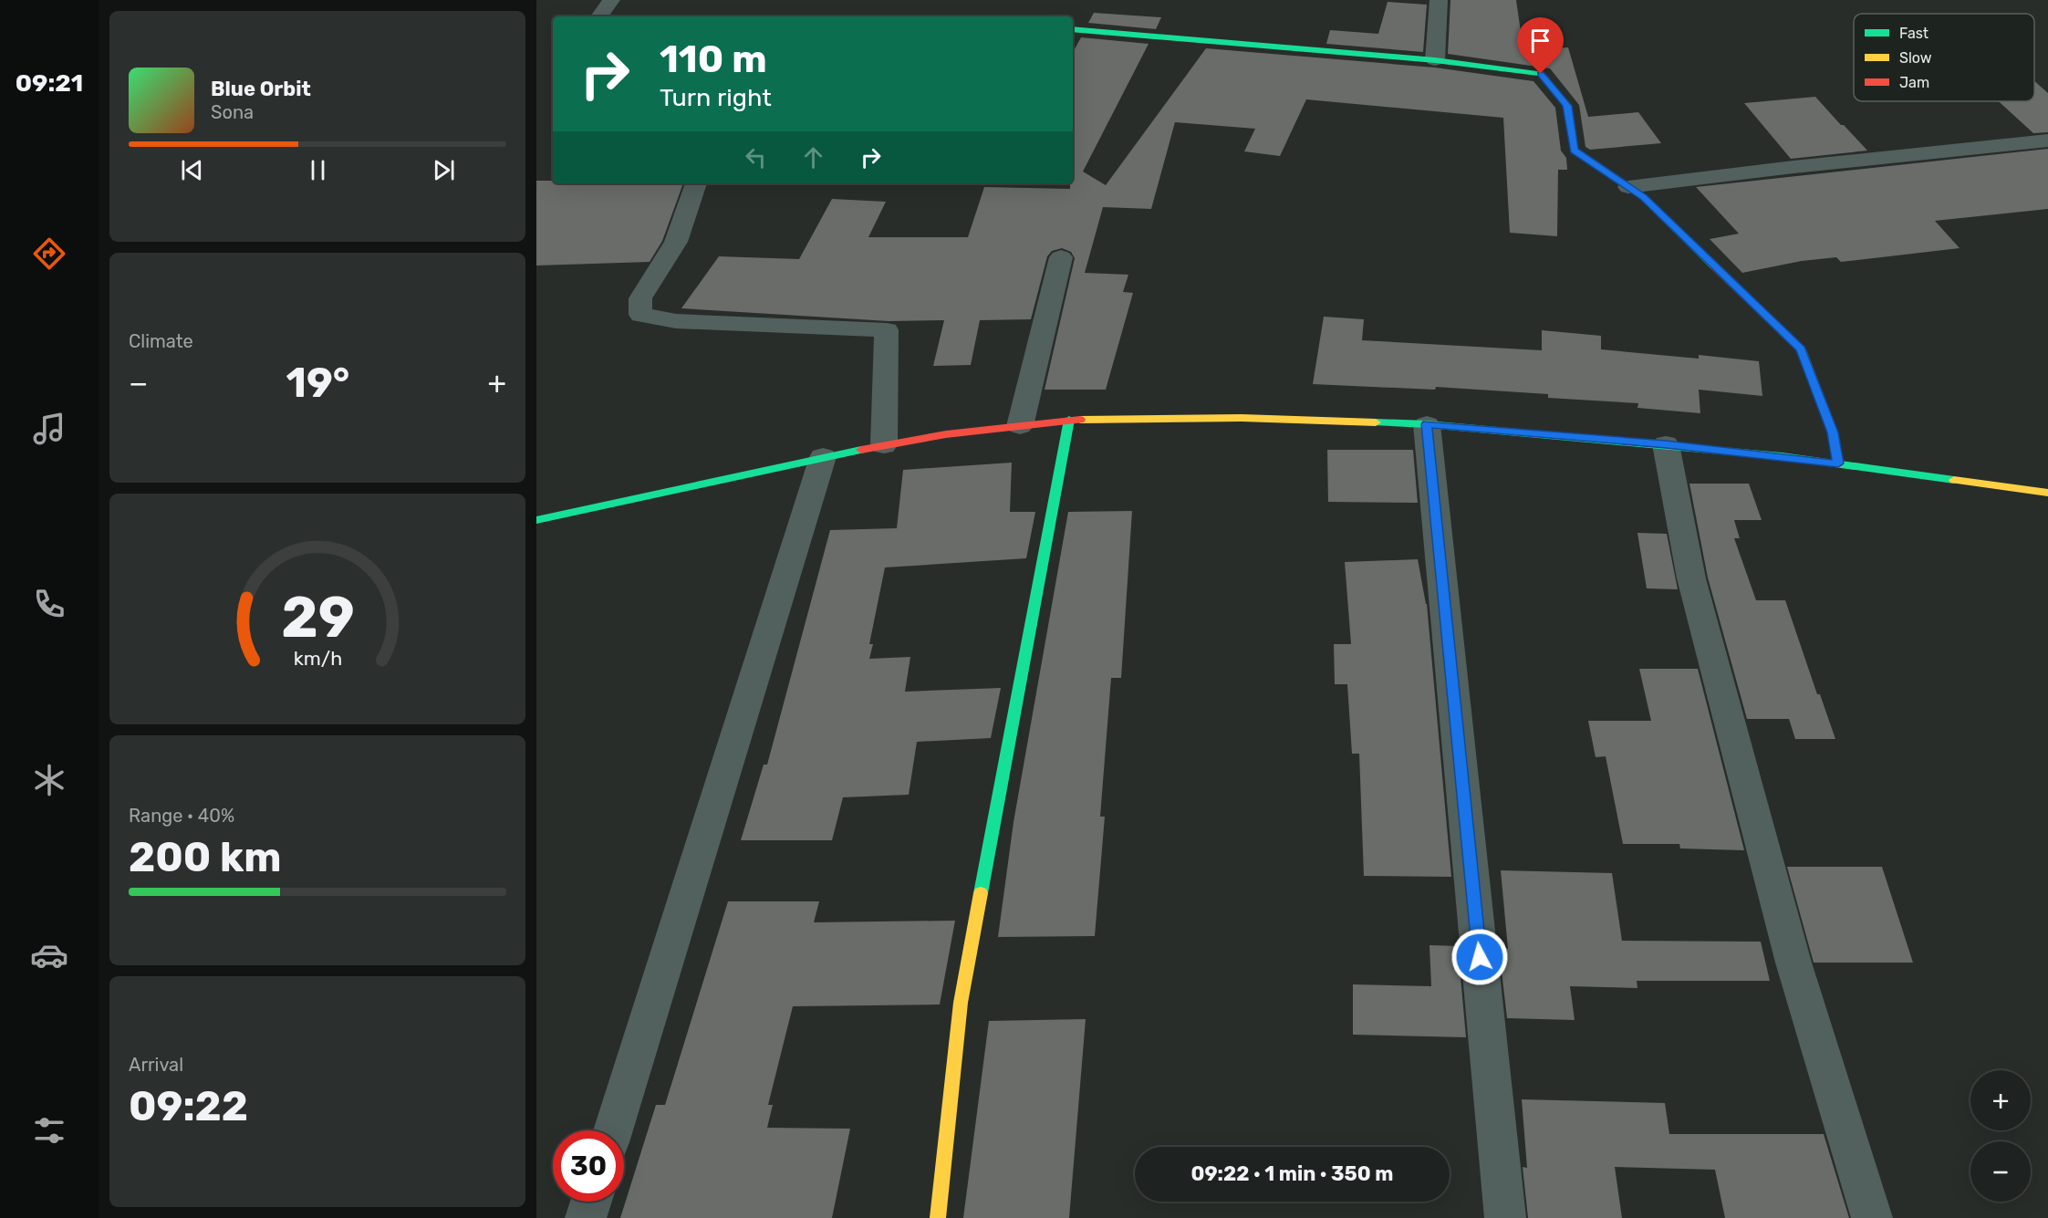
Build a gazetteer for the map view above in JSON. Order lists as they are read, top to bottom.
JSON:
{
  "legend": ["Fast", "Slow", "Jam"],
  "page": {
    "tabs": "09:21",
    "turn": ["110 m", "Turn right"],
    "song": ["Blue Orbit", "Sona"],
    "tile": [
      "Climate",
      ["Range · 40%", "200 km"],
      ["Arrival", "09:22"]
    ],
    "heat": ["−", "19°", "+"],
    "map_buttons": ["+", "−"],
    "limit": "30",
    "trip": "09:22 · 1 min · 350 m",
    "gauge": ["29", "km/h"]
  }
}
